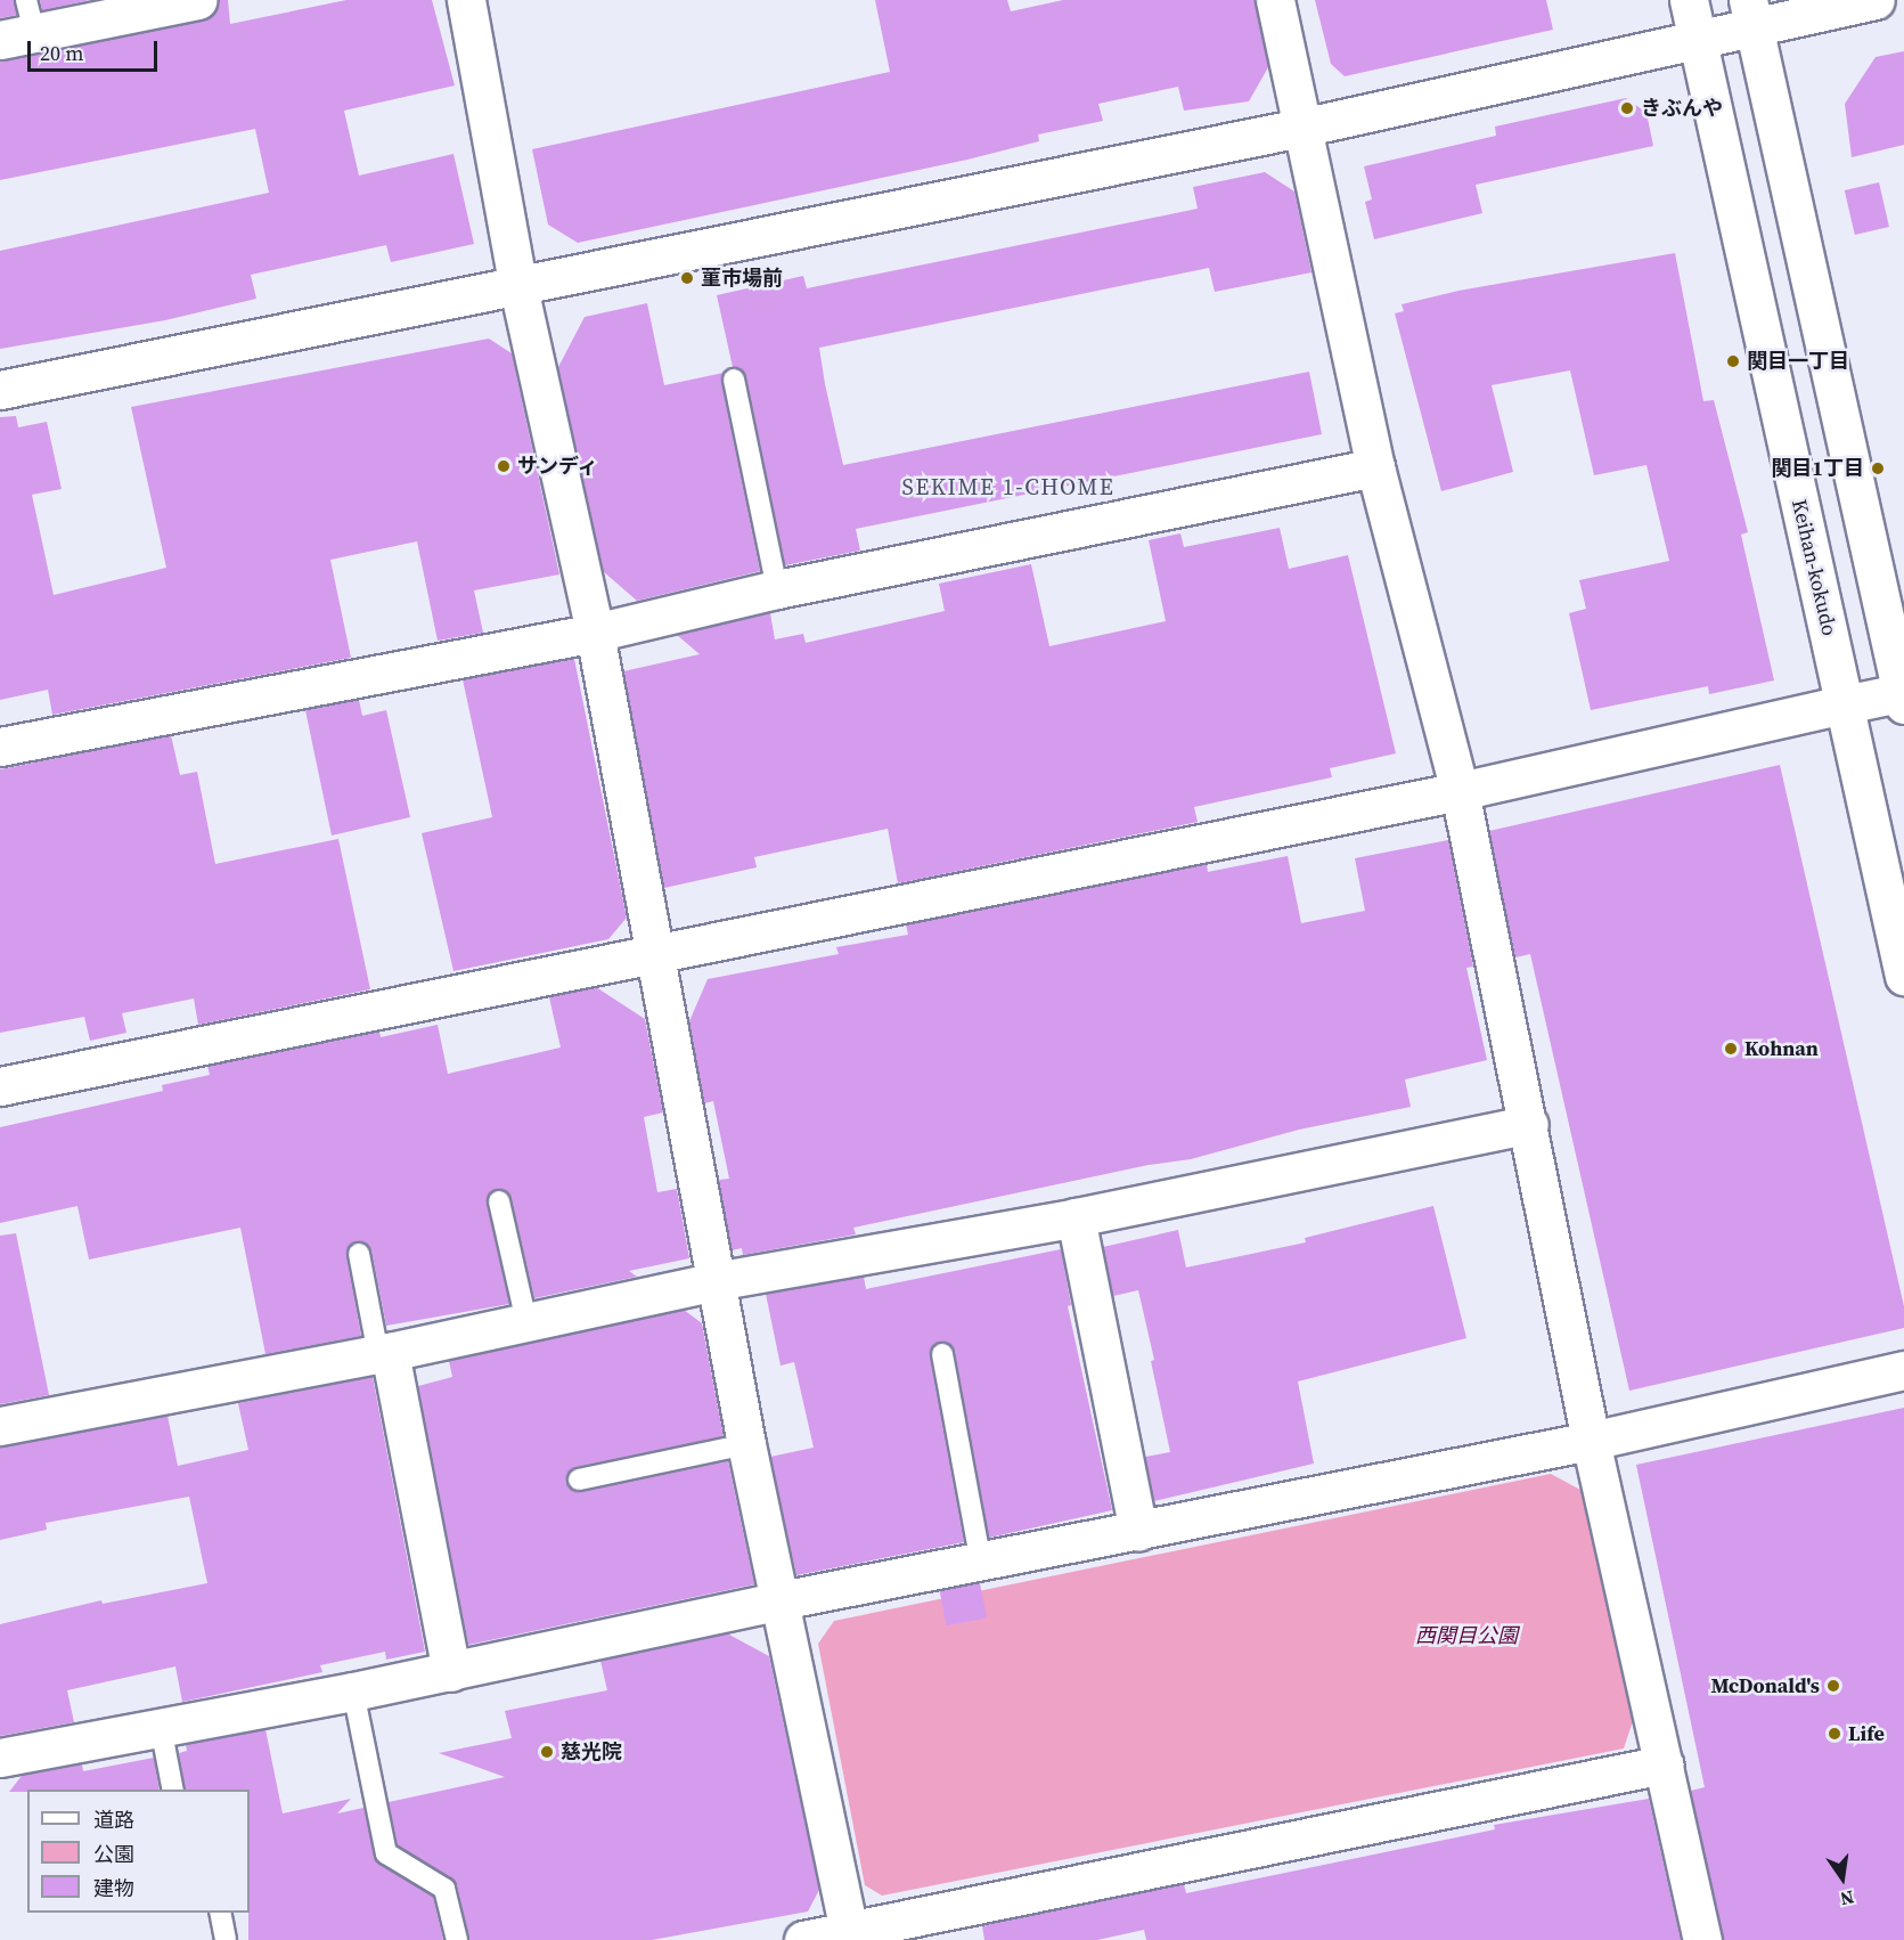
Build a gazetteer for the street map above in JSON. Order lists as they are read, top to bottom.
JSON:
{
  "streets": {
    "main road": ["Keihan-kokudo"]
  },
  "districts": ["SEKIME 1-CHOME"],
  "parks": ["西関目公園"],
  "places": [
    "きぶんや",
    "菫市場前",
    "関目一丁目",
    "サンディ",
    "関目1丁目",
    "Kohnan",
    "McDonald's",
    "Life",
    "慈光院"
  ],
  "legend": ["道路", "公園", "建物"],
  "scale_bar": "20 m",
  "north": "bottom"
}
